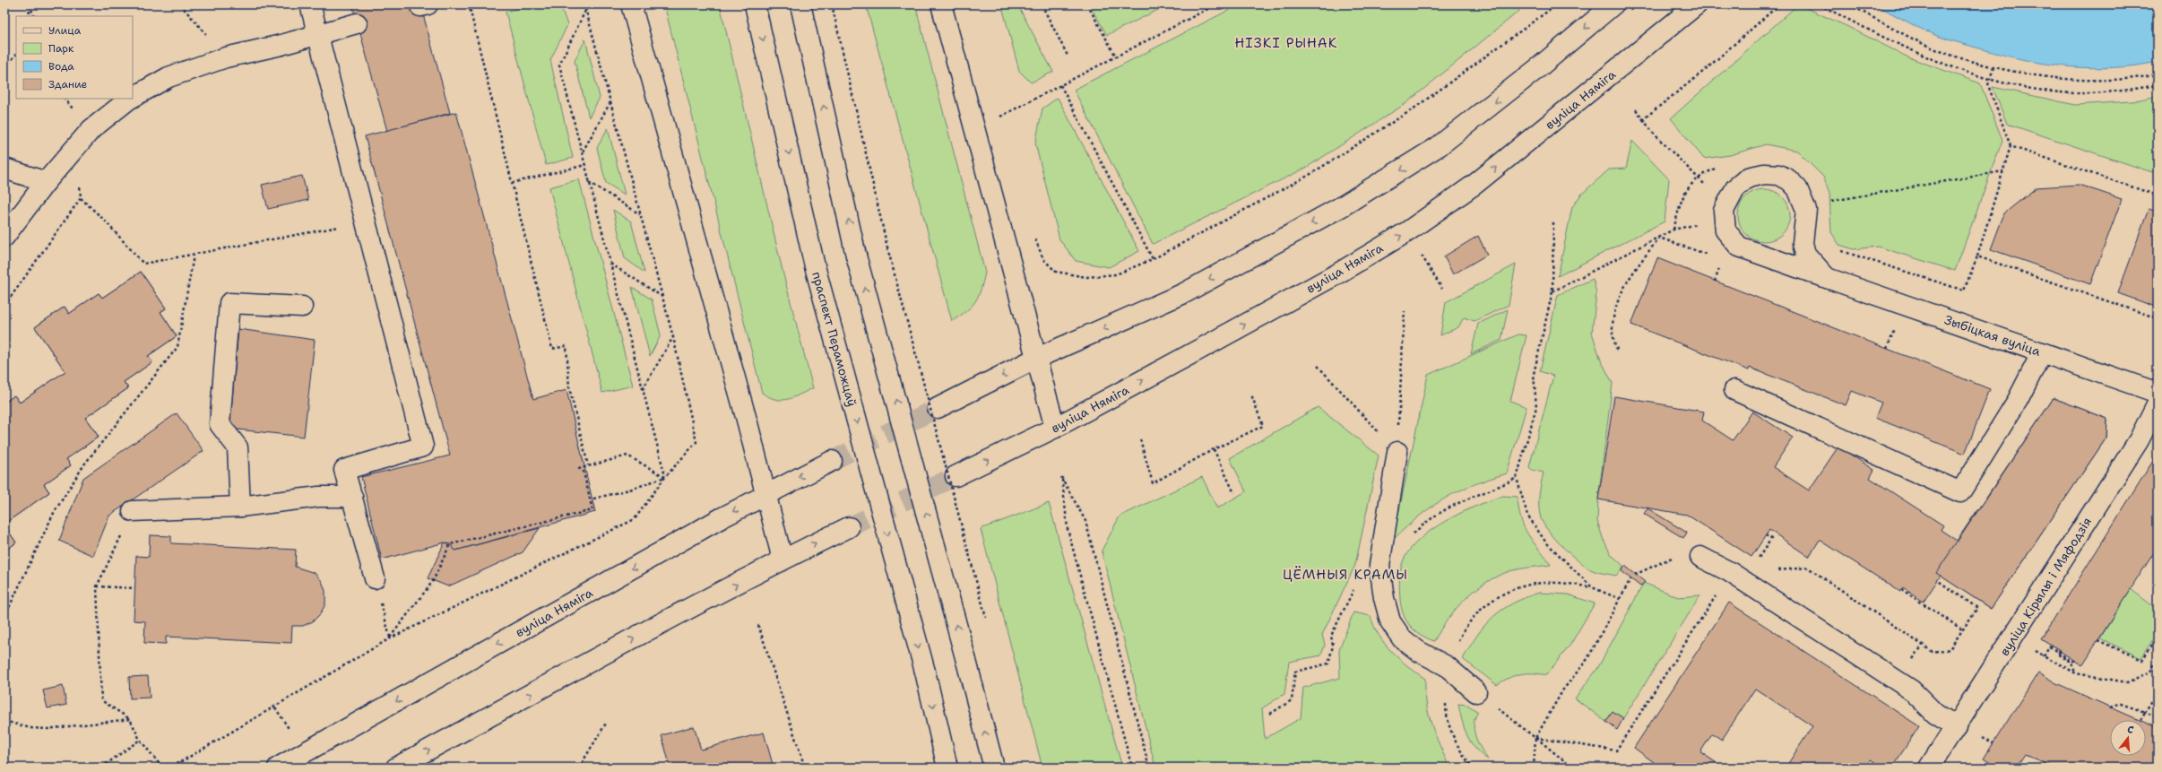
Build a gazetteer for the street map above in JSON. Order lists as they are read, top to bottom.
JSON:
{
  "streets": {
    "main road": [
      "вуліца Няміга",
      "Зыбіцкая вуліца",
      "праспект Пераможцаў",
      "вуліца Кірылы і Мяфодзія"
    ]
  },
  "districts": ["НІЗКІ РЫНАК", "ЦЁМНЫЯ КРАМЫ"],
  "legend": [
    "Улица",
    "Парк",
    "Вода",
    "Здание"
  ],
  "north": "top"
}
